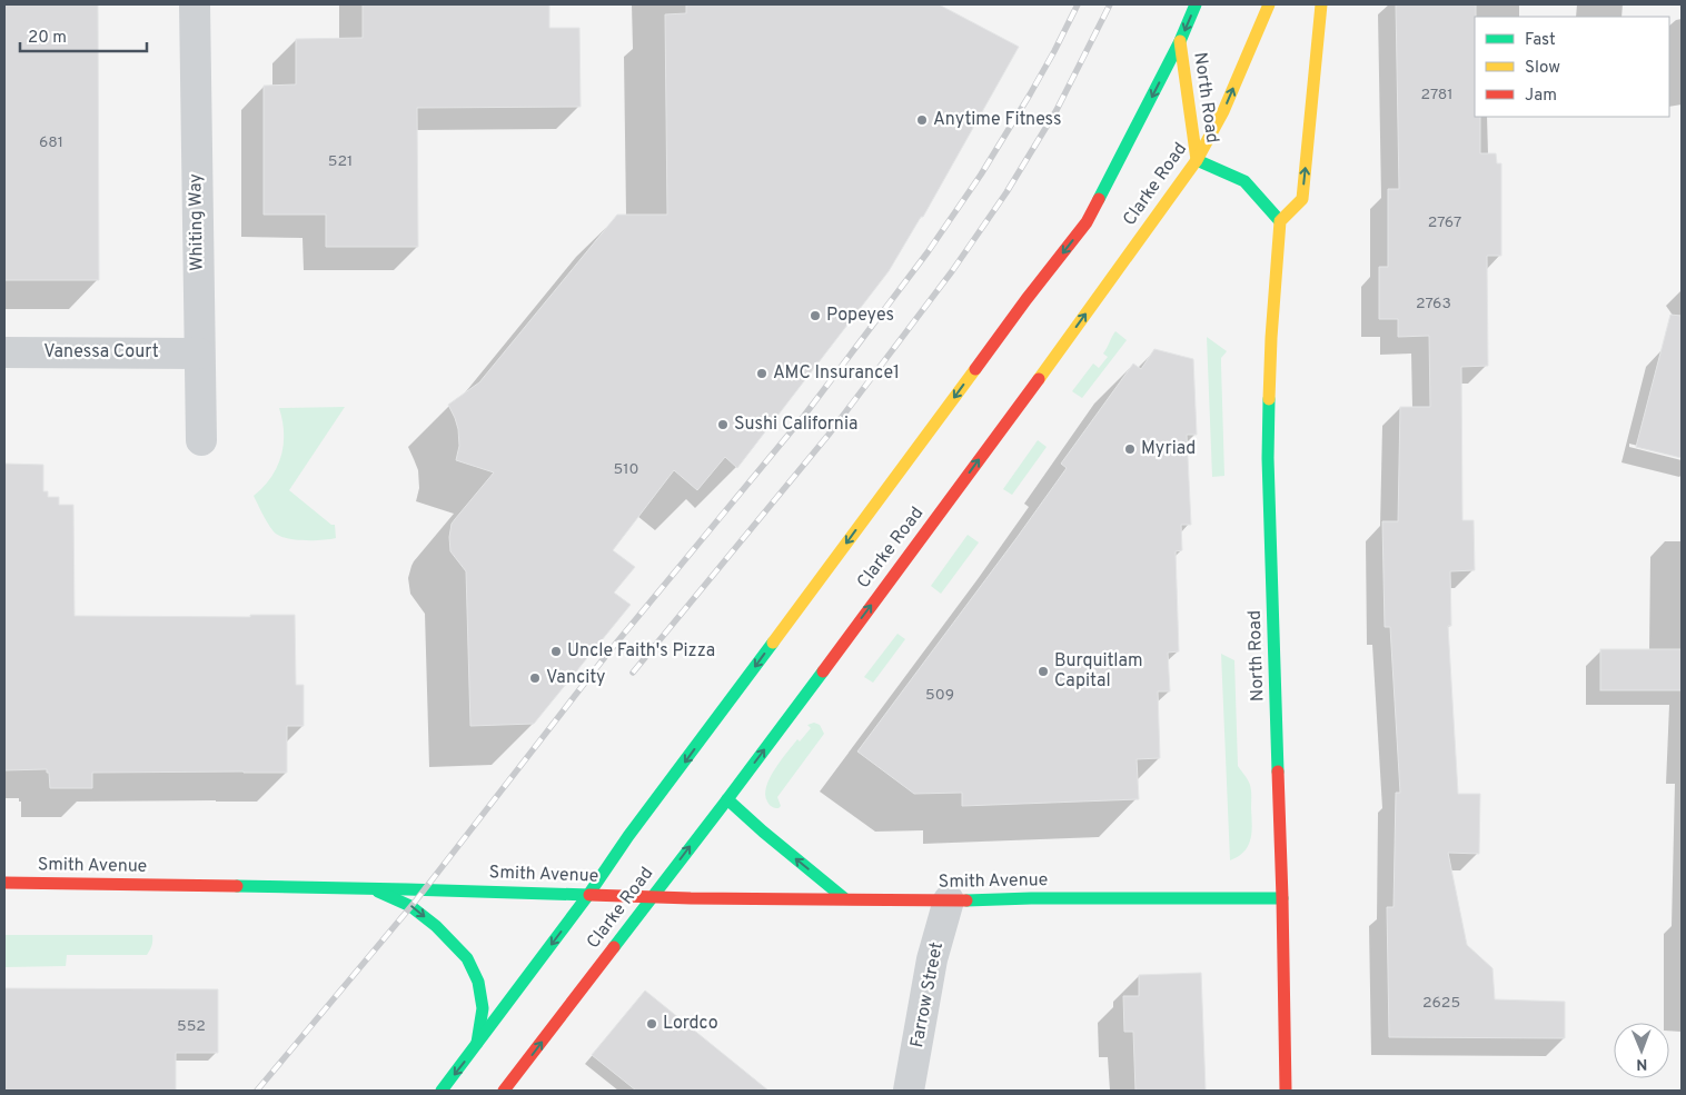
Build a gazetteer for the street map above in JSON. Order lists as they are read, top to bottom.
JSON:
{
  "streets": {
    "main road": ["North Road", "Clarke Road", "Smith Avenue"],
    "street": ["Whiting Way", "Vanessa Court", "Farrow Street"]
  },
  "crossings": [
    ["North Road", "Clarke Road"],
    ["North Road", "Smith Avenue"],
    ["Clarke Road", "Smith Avenue"],
    ["Whiting Way", "Vanessa Court"],
    ["Smith Avenue", "Farrow Street"]
  ],
  "places": [
    "Anytime Fitness",
    "Popeyes",
    "AMC Insurance1",
    "Sushi California",
    "Myriad",
    "Uncle Faith's Pizza",
    "Burquitlam Capital",
    "Vancity",
    "Lordco"
  ],
  "house_numbers": [
    "2781",
    "681",
    "521",
    "2767",
    "2763",
    "510",
    "509",
    "2625",
    "552"
  ],
  "legend": ["Fast", "Slow", "Jam"],
  "scale_bar": "20 m",
  "north": "bottom"
}
